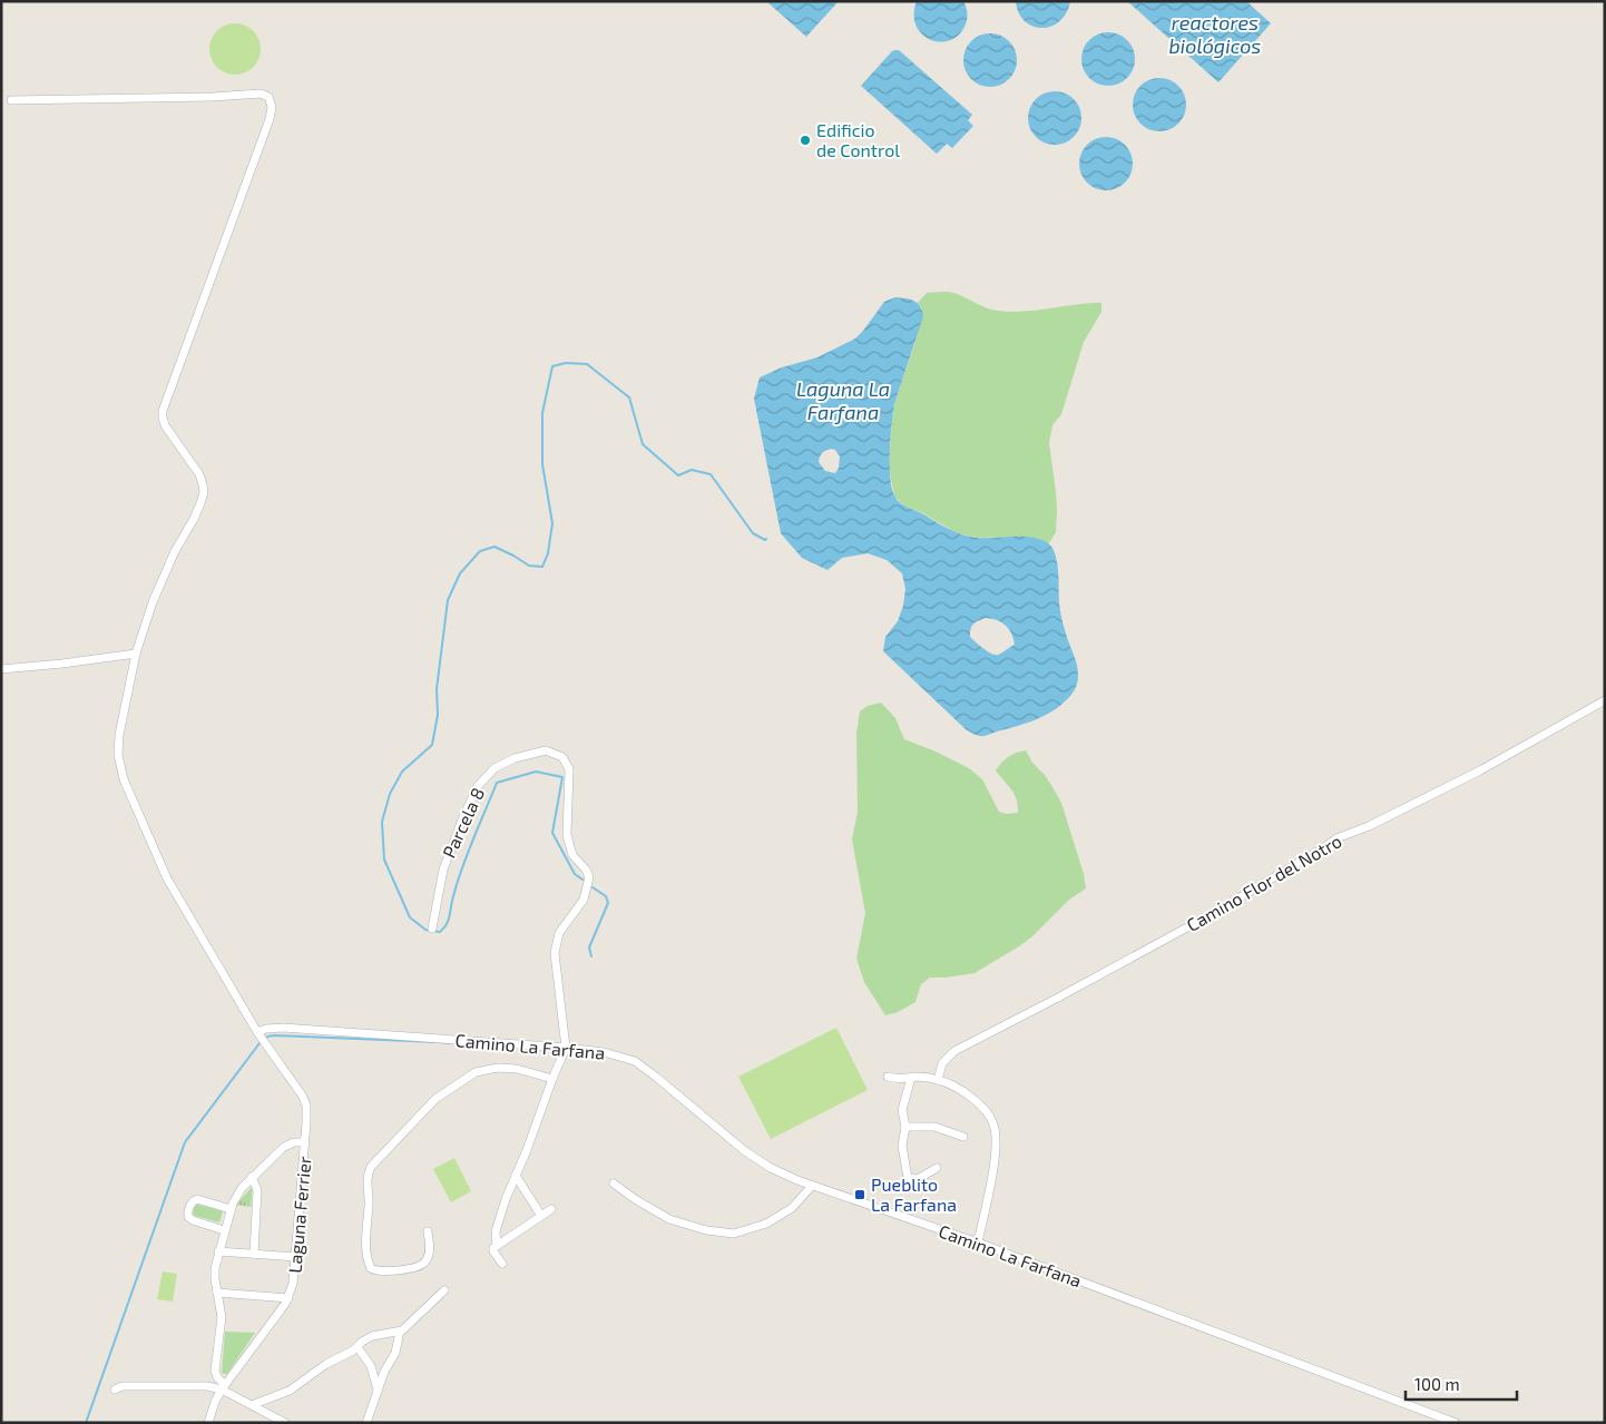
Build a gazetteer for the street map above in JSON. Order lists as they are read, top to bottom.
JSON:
{
  "streets": {
    "street": [
      "Parcela 8",
      "Camino Flor del Notro",
      "Camino La Farfana",
      "Laguna Ferrier"
    ]
  },
  "crossings": [
    ["Parcela 8", "Camino La Farfana"],
    ["Camino La Farfana", "Laguna Ferrier"]
  ],
  "water": ["reactores biológicos", "Laguna La Farfana"],
  "places": {
    "other": ["Edificio de Control"],
    "transit": ["Pueblito La Farfana"]
  },
  "scale_bar": "100 m"
}
